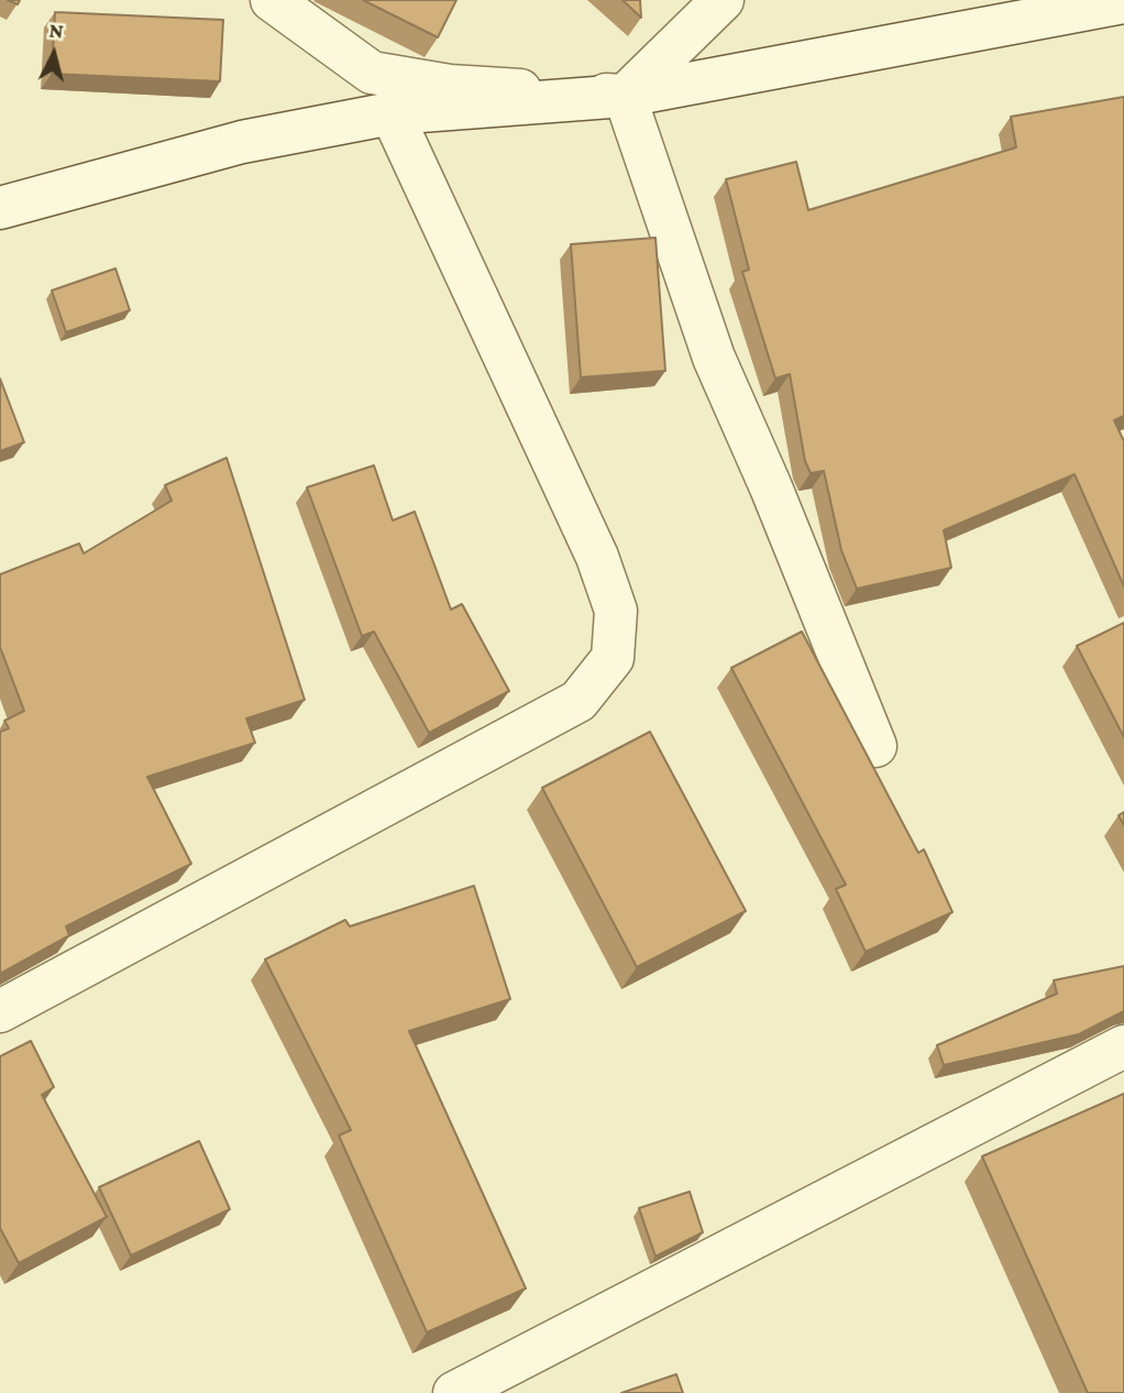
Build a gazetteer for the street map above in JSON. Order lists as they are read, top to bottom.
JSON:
{
  "north": "top"
}
